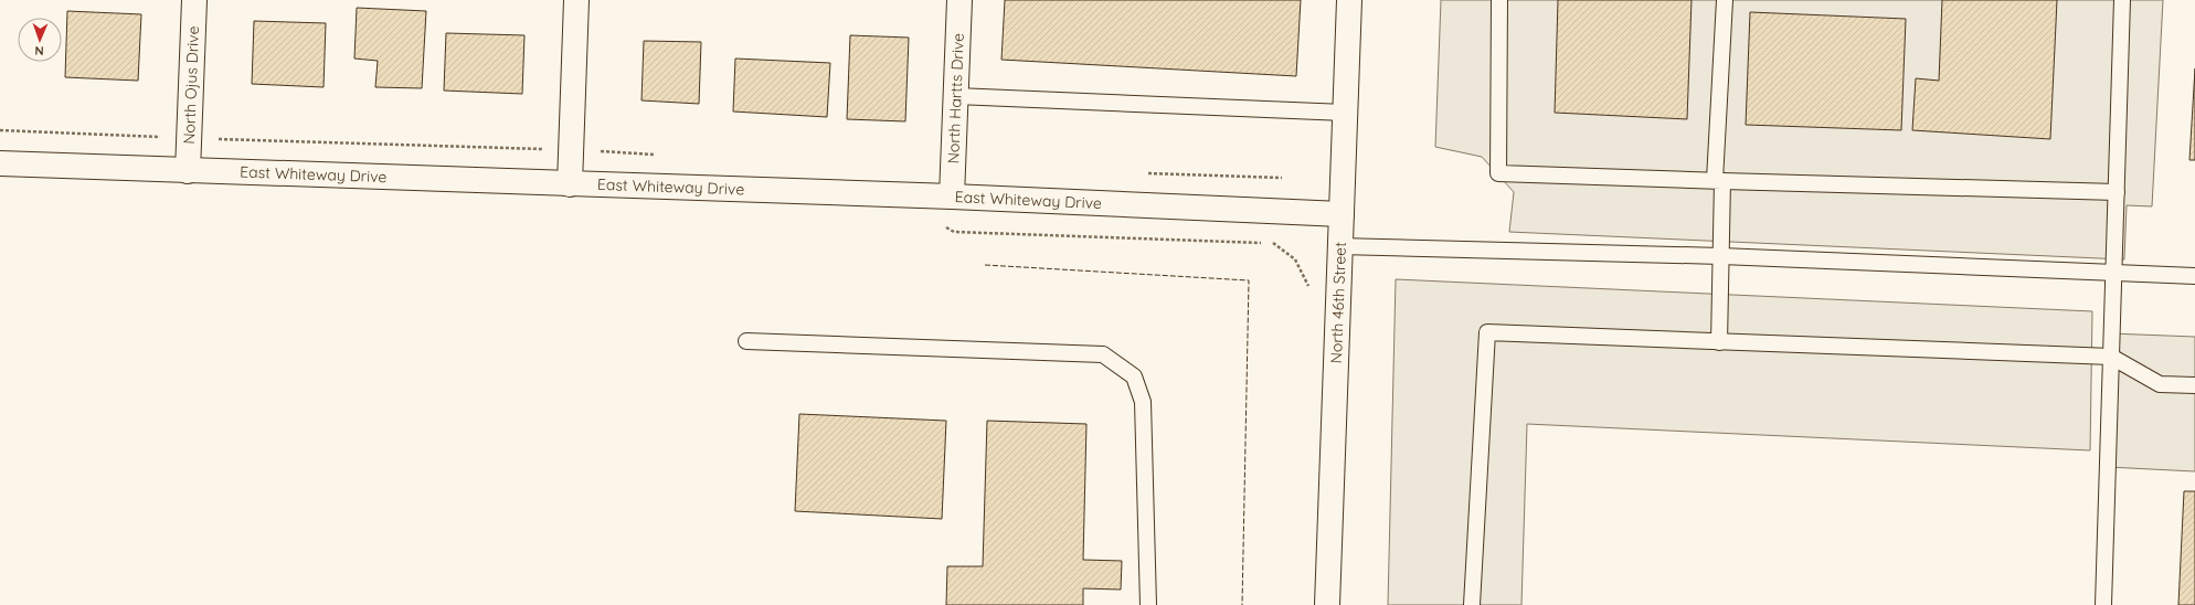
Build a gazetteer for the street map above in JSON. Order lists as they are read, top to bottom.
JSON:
{
  "streets": {
    "street": [
      "North Ojus Drive",
      "North Hartts Drive",
      "East Whiteway Drive",
      "North 46th Street"
    ]
  },
  "crossings": [
    ["North Ojus Drive", "East Whiteway Drive"],
    ["North Hartts Drive", "East Whiteway Drive"],
    ["East Whiteway Drive", "North 46th Street"]
  ],
  "north": "bottom"
}
